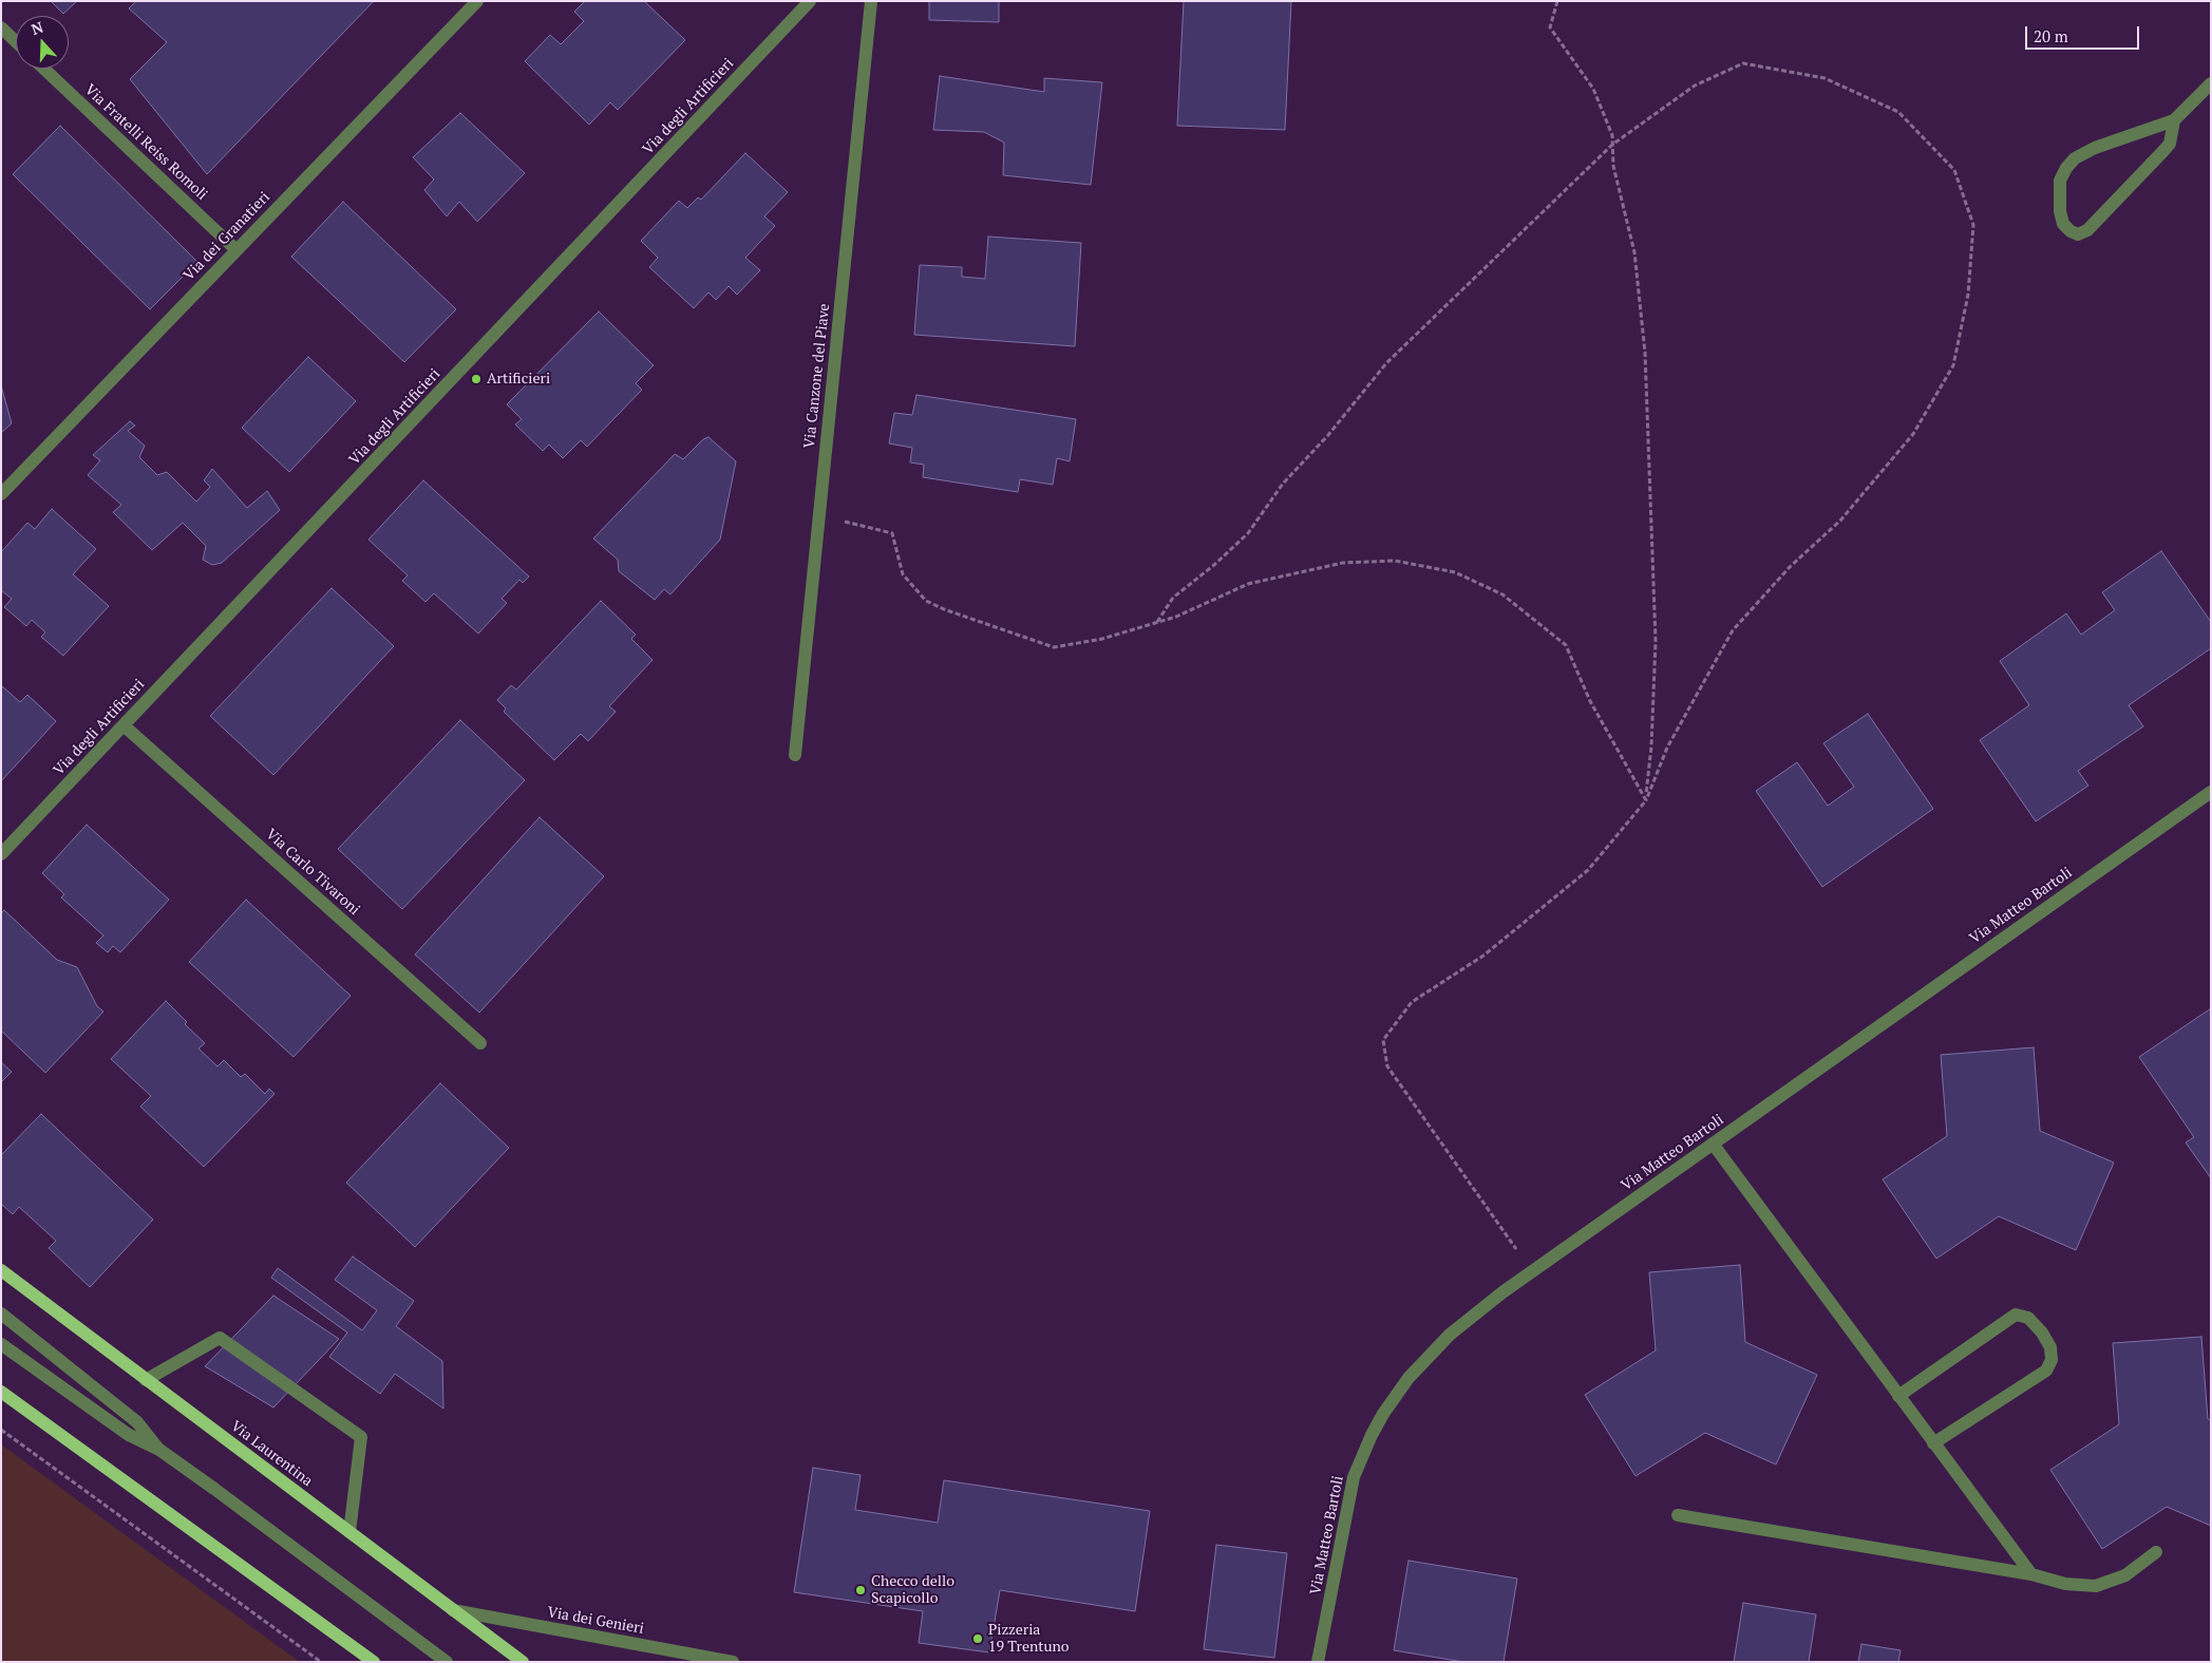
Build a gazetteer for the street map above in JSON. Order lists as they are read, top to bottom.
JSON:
{
  "streets": {
    "main road": ["Via Laurentina"],
    "street": [
      "Via degli Artificieri",
      "Via Fratelli Reiss Romoli",
      "Via dei Granatieri",
      "Via Canzone del Piave",
      "Via Carlo Tivaroni",
      "Via Matteo Bartoli",
      "Via dei Genieri"
    ]
  },
  "crossings": [
    ["Via degli Artificieri", "Via Carlo Tivaroni"],
    ["Via Fratelli Reiss Romoli", "Via dei Granatieri"],
    ["Via Laurentina", "Via dei Genieri"]
  ],
  "places": ["Artificieri", "Checco dello Scapicollo", "Pizzeria 19 Trentuno"],
  "scale_bar": "20 m",
  "north": "top"
}
